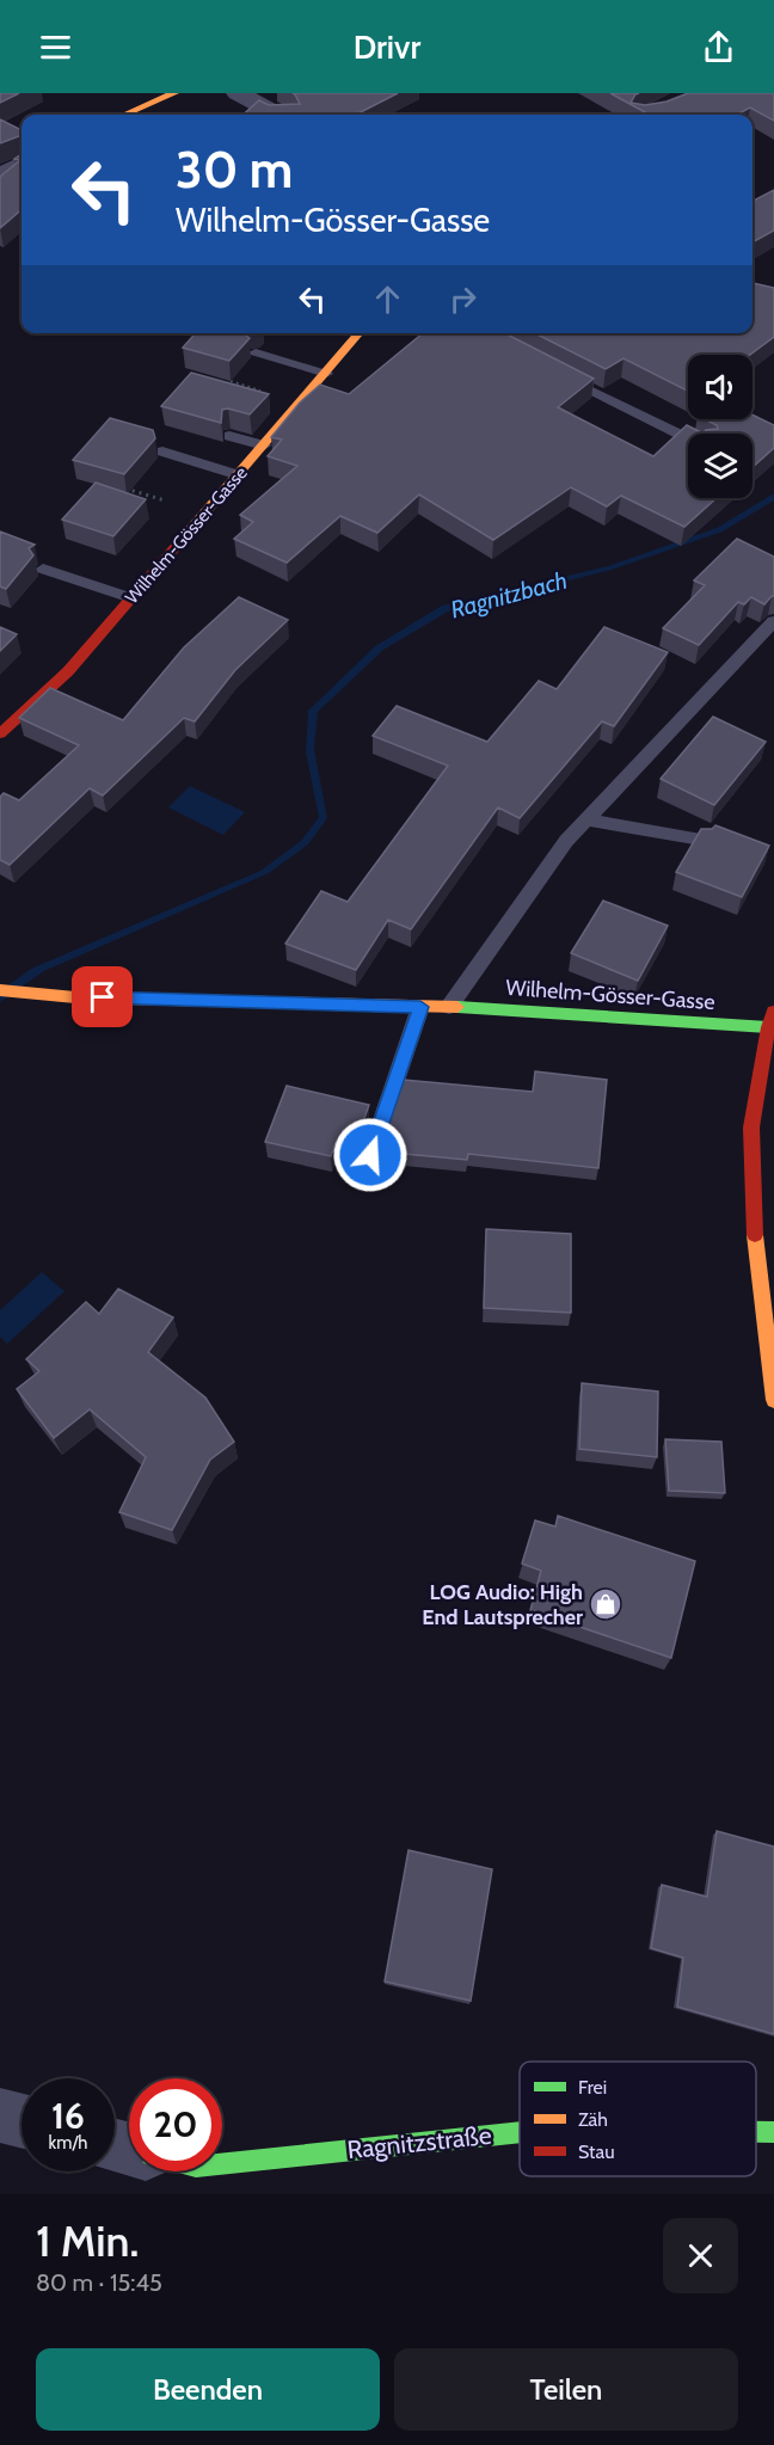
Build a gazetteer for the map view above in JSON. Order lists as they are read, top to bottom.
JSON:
{
  "streets": {
    "street": ["Wilhelm-Gösser-Gasse", "Ragnitzstraße"]
  },
  "water": ["Ragnitzbach"],
  "places": {
    "shop": ["LOG Audio: High End Lautsprecher"]
  },
  "legend": ["Frei", "Zäh", "Stau"],
  "page": {
    "header": "Drivr",
    "turn": ["30 m", "Wilhelm-Gösser-Gasse"],
    "speed": "16 km/h",
    "limit": "20",
    "heading": ["1 Min.", "80 m · 15:45"],
    "buttons": ["Beenden", "Teilen"]
  }
}
